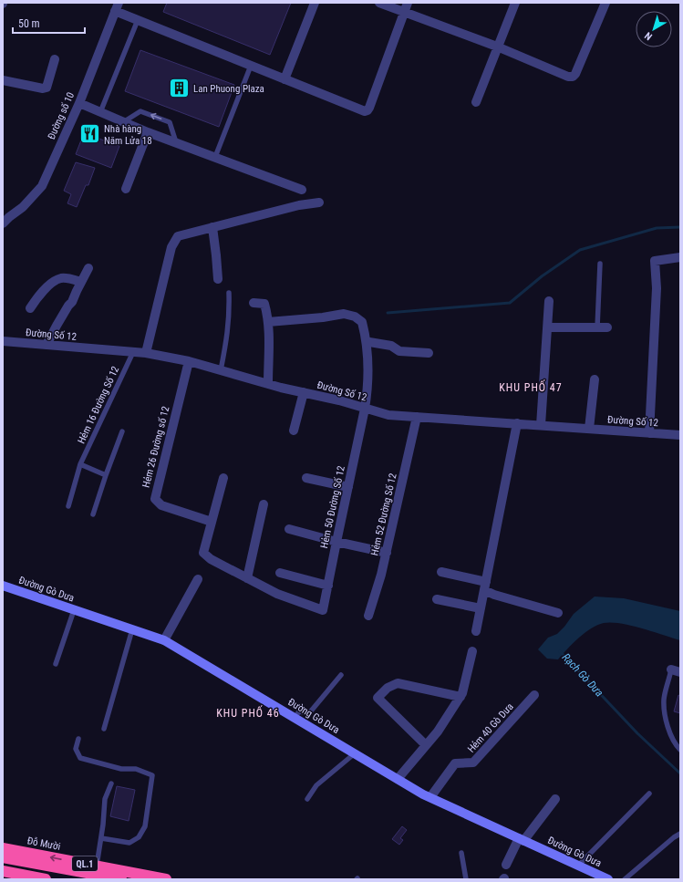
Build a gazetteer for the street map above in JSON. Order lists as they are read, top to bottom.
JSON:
{
  "streets": {
    "highway": ["Đỗ Mười", "QL.1"],
    "street": [
      "Đường số 10",
      "Đường Số 12",
      "Hẻm 26 Đường số 12",
      "Hẻm 50 Đường Số 12",
      "Hẻm 52 Đường Số 12",
      "Đường Gò Dưa",
      "Hẻm 40 Gò Dưa"
    ],
    "lane": ["Hẻm 16 Đường Số 12"]
  },
  "crossings": [
    ["Đường Số 12", "Hẻm 16 Đường Số 12"],
    ["Đường Số 12", "Hẻm 26 Đường số 12"],
    ["Đường Số 12", "Hẻm 50 Đường Số 12"],
    ["Đường Số 12", "Hẻm 52 Đường Số 12"],
    ["Đường Gò Dưa", "Hẻm 40 Gò Dưa"]
  ],
  "districts": ["KHU PHỐ 47", "KHU PHỐ 46"],
  "water": ["Rạch Gò Dưa"],
  "places": {
    "building": ["Lan Phuong Plaza"],
    "restaurant": ["Nhà hàng Năm Lửa 18"]
  },
  "scale_bar": "50 m",
  "north": "bottom left"
}
